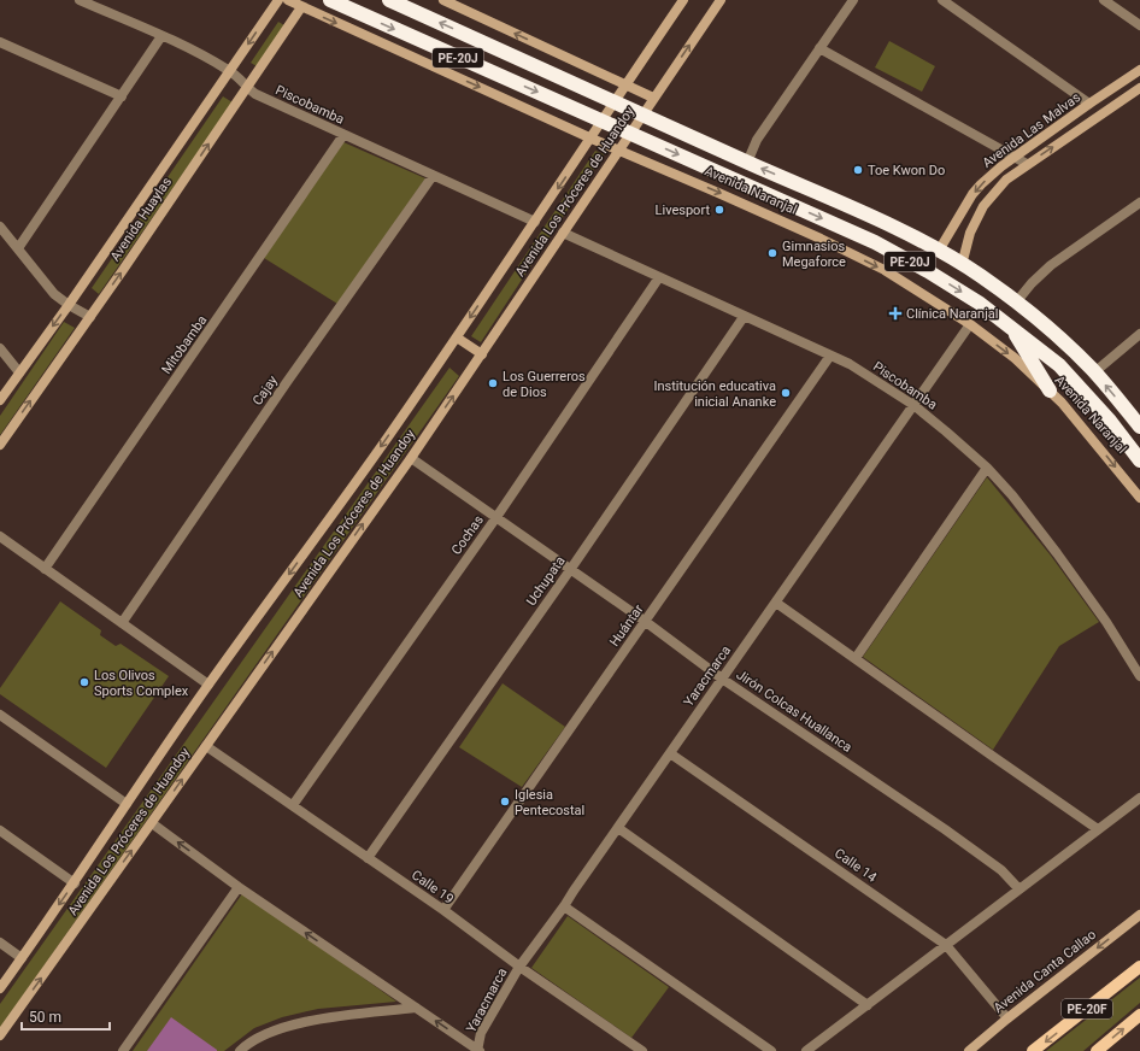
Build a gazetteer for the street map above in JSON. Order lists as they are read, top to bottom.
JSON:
{
  "streets": {
    "highway": ["PE-20J", "Avenida Naranjal"],
    "main road": [
      "Avenida Las Malvas",
      "Avenida Los Próceres de Huandoy",
      "Avenida Huaylas",
      "Avenida Canta Callao",
      "PE-20F"
    ],
    "street": [
      "Piscobamba",
      "Mitobamba",
      "Cajay",
      "Cochas",
      "Uchupata",
      "Huántar",
      "Yaracmarca",
      "Jirón Colcas Huallanca",
      "Calle 14",
      "Calle 19"
    ]
  },
  "crossings": [
    ["Piscobamba", "Avenida Los Próceres de Huandoy"],
    ["Piscobamba", "Avenida Huaylas"],
    ["Piscobamba", "Mitobamba"],
    ["Piscobamba", "Cajay"],
    ["Piscobamba", "Cochas"],
    ["Piscobamba", "Uchupata"],
    ["Piscobamba", "Huántar"],
    ["Piscobamba", "Yaracmarca"],
    ["Avenida Las Malvas", "Avenida Naranjal"],
    ["Avenida Naranjal", "Avenida Los Próceres de Huandoy"],
    ["Avenida Naranjal", "Avenida Huaylas"],
    ["Avenida Naranjal", "Yaracmarca"],
    ["Avenida Los Próceres de Huandoy", "Jirón Colcas Huallanca"],
    ["Avenida Los Próceres de Huandoy", "Calle 19"],
    ["Cochas", "Jirón Colcas Huallanca"],
    ["Cochas", "Calle 19"],
    ["Uchupata", "Jirón Colcas Huallanca"],
    ["Uchupata", "Calle 19"],
    ["Huántar", "Jirón Colcas Huallanca"],
    ["Huántar", "Calle 19"],
    ["Yaracmarca", "Jirón Colcas Huallanca"],
    ["Yaracmarca", "Calle 14"],
    ["Yaracmarca", "Calle 19"],
    ["Calle 14", "Avenida Canta Callao"]
  ],
  "places": {
    "other": [
      "Toe Kwon Do",
      "Livesport",
      "Gimnasios Megaforce",
      "Los Guerreros de Dios",
      "Institución educativa inicial Ananke",
      "Los Olivos Sports Complex",
      "Iglesia Pentecostal"
    ],
    "health": ["Clínica Naranjal"]
  },
  "scale_bar": "50 m"
}
